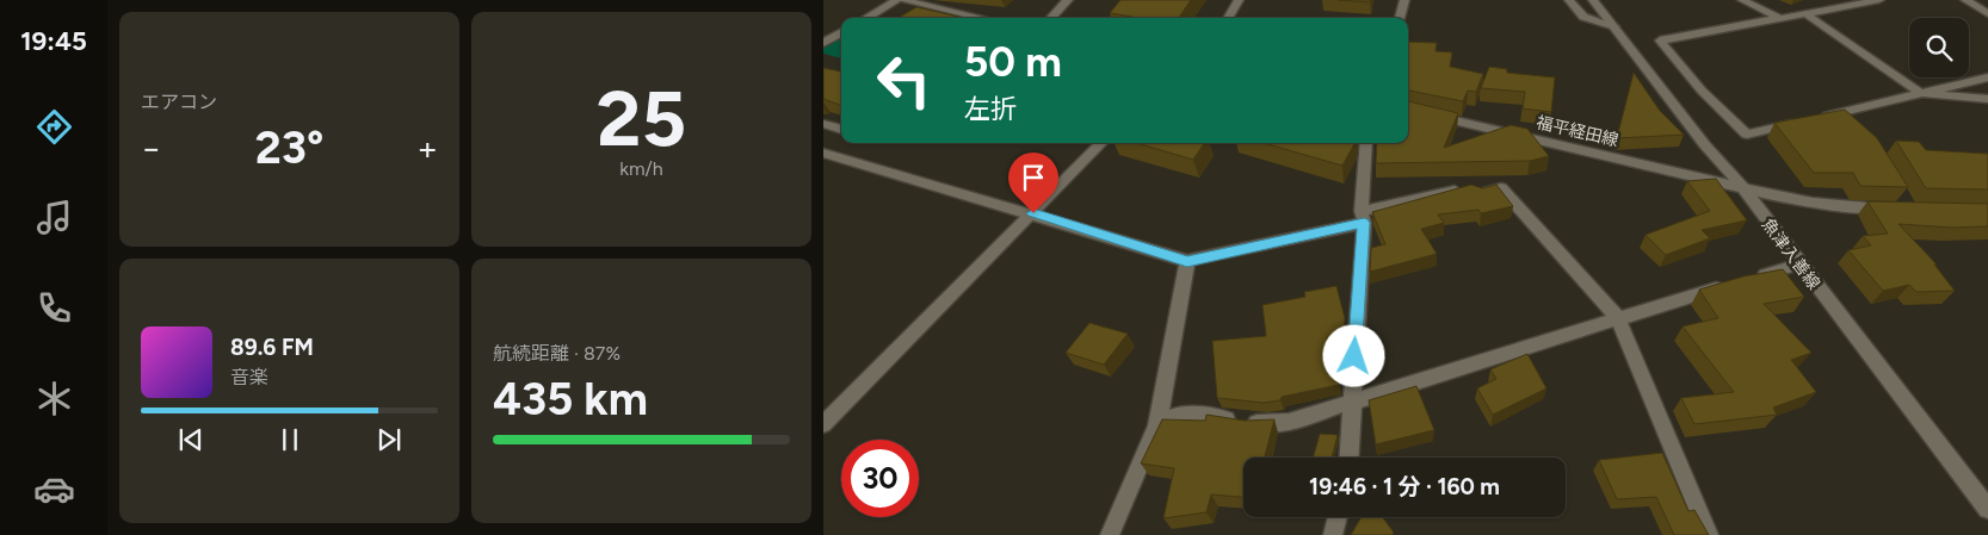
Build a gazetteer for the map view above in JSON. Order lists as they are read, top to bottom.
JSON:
{
  "streets": {
    "street": ["福平経田線", "魚津入善線"]
  },
  "crossings": [
    ["福平経田線", "魚津入善線"]
  ],
  "page": {
    "tabs": "19:45",
    "tile": [
      "エアコン",
      ["25", "km/h"],
      ["航続距離 · 87%", "435 km"]
    ],
    "turn": ["50 m", "左折"],
    "heat": ["−", "23°", "+"],
    "song": ["89.6 FM", "音楽"],
    "limit": "30",
    "trip": "19:46 · 1 分 · 160 m"
  }
}
